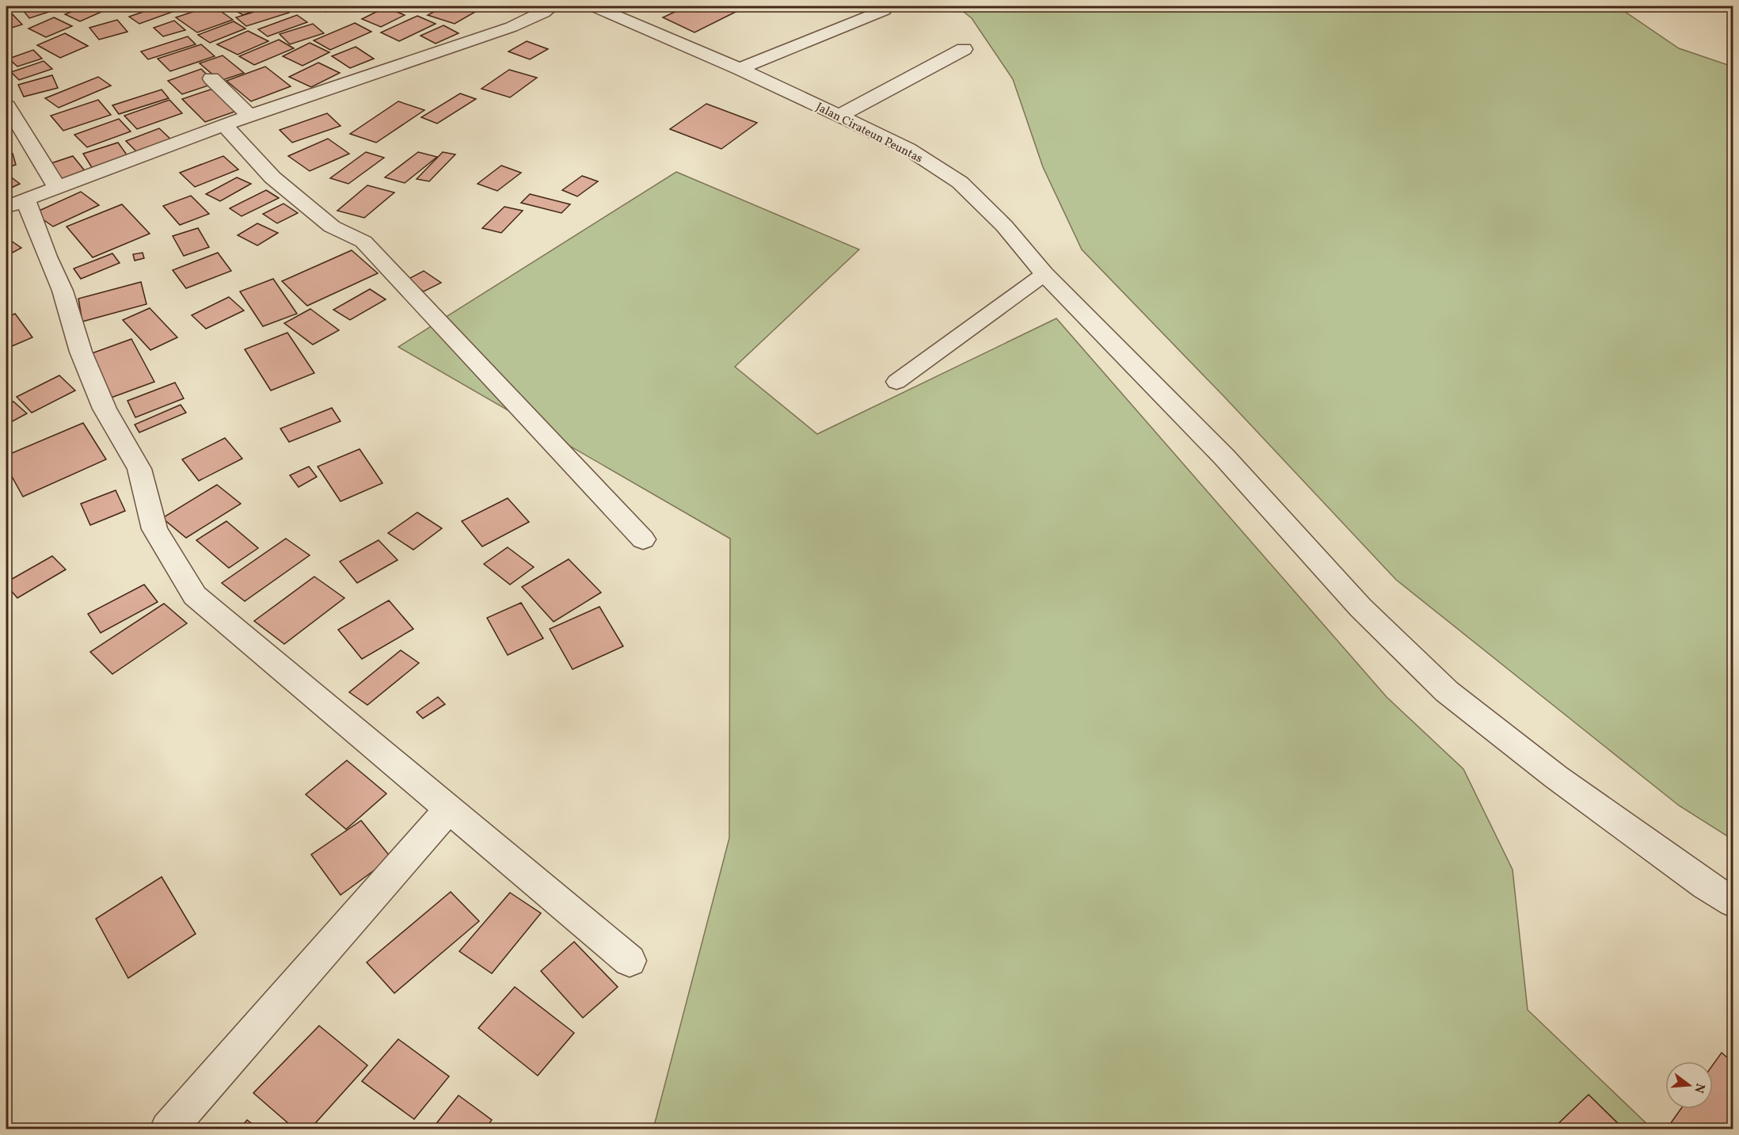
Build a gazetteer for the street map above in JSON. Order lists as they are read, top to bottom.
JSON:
{
  "streets": {
    "street": ["Jalan Cirateun Peuntas"]
  },
  "north": "right"
}
